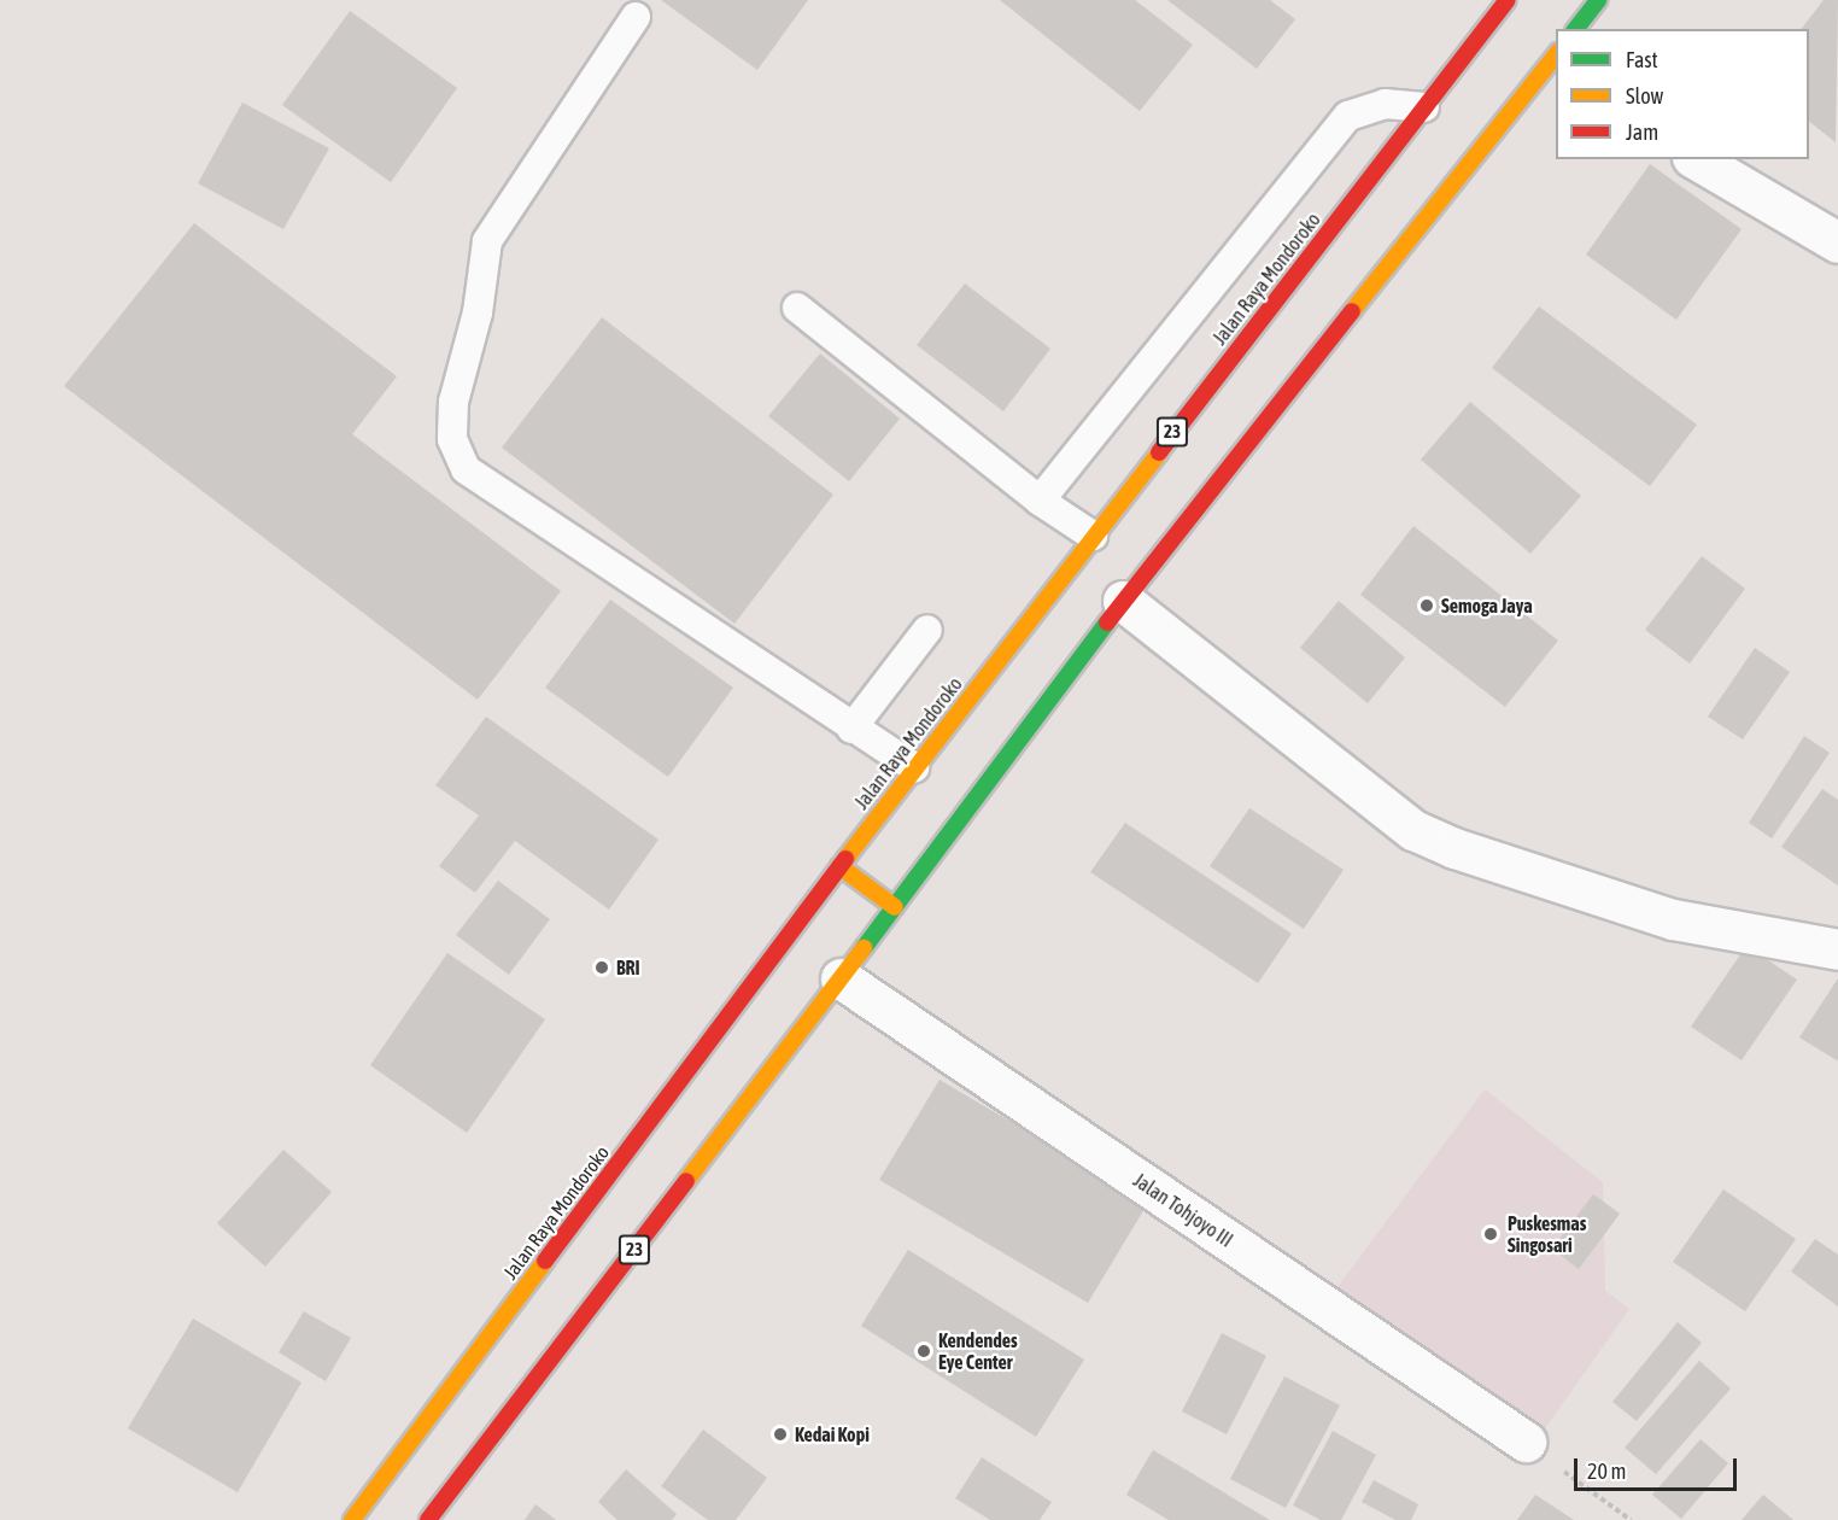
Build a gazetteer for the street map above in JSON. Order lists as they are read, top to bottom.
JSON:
{
  "streets": {
    "highway": ["Jalan Raya Mondoroko", "23"],
    "street": ["Jalan Tohjoyo III"]
  },
  "crossings": [
    ["23", "Jalan Tohjoyo III"]
  ],
  "places": [
    "Semoga Jaya",
    "BRI",
    "Puskesmas Singosari",
    "Kendendes Eye Center",
    "Kedai Kopi"
  ],
  "legend": ["Fast", "Slow", "Jam"],
  "scale_bar": "20 m"
}
